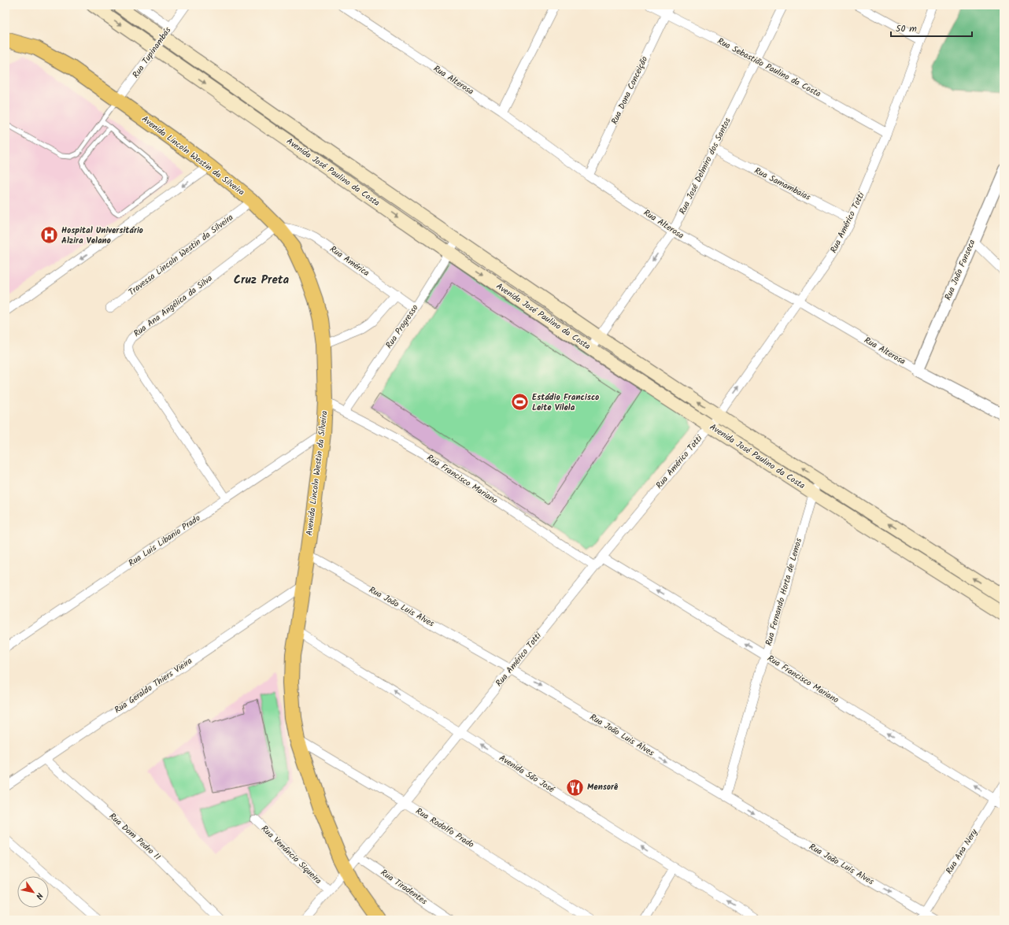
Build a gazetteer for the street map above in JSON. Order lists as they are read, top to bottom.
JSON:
{
  "streets": {
    "main road": ["Avenida Lincoln Westin da Silveira", "Avenida José Paulino da Costa"],
    "street": [
      "Rua Tupinambás",
      "Rua Sebastião Paulino da Costa",
      "Rua Alterosa",
      "Rua Dona Conceição",
      "Rua José Delmiro dos Santos",
      "Rua Samambaias",
      "Rua Américo Totti",
      "Travessa Lincoln Westin da Silveira",
      "Rua América",
      "Rua João Fonseca",
      "Rua Ana Angélica da Silva",
      "Rua Progresso",
      "Rua Francisco Mariano",
      "Rua Luis Libanio Prado",
      "Rua Fernando Horta de Lemos",
      "Rua João Luis Alves",
      "Rua Geraldo Thiers Vieira",
      "Avenida São José",
      "Rua Rodolfo Prado",
      "Rua Dom Pedro II",
      "Rua Ana Nery",
      "Rua Venâncio Siqueira",
      "Rua Tiradentes"
    ]
  },
  "crossings": [
    ["Rua Tupinambás", "Avenida Lincoln Westin da Silveira"],
    ["Rua Tupinambás", "Avenida José Paulino da Costa"],
    ["Rua Sebastião Paulino da Costa", "Rua Dona Conceição"],
    ["Rua Sebastião Paulino da Costa", "Rua José Delmiro dos Santos"],
    ["Rua Sebastião Paulino da Costa", "Rua Américo Totti"],
    ["Rua Alterosa", "Rua Dona Conceição"],
    ["Rua Alterosa", "Rua José Delmiro dos Santos"],
    ["Rua Alterosa", "Rua Américo Totti"],
    ["Rua Alterosa", "Rua João Fonseca"],
    ["Avenida Lincoln Westin da Silveira", "Rua Américo Totti"],
    ["Avenida Lincoln Westin da Silveira", "Travessa Lincoln Westin da Silveira"],
    ["Avenida Lincoln Westin da Silveira", "Rua América"],
    ["Avenida Lincoln Westin da Silveira", "Rua Ana Angélica da Silva"],
    ["Avenida Lincoln Westin da Silveira", "Rua Francisco Mariano"],
    ["Avenida Lincoln Westin da Silveira", "Rua Luis Libanio Prado"],
    ["Avenida Lincoln Westin da Silveira", "Rua João Luis Alves"],
    ["Avenida Lincoln Westin da Silveira", "Rua Geraldo Thiers Vieira"],
    ["Avenida Lincoln Westin da Silveira", "Avenida São José"],
    ["Avenida Lincoln Westin da Silveira", "Rua Rodolfo Prado"],
    ["Rua José Delmiro dos Santos", "Avenida José Paulino da Costa"],
    ["Rua José Delmiro dos Santos", "Rua Samambaias"],
    ["Avenida José Paulino da Costa", "Rua Américo Totti"],
    ["Avenida José Paulino da Costa", "Rua Progresso"],
    ["Avenida José Paulino da Costa", "Rua Fernando Horta de Lemos"],
    ["Rua Samambaias", "Rua Américo Totti"],
    ["Rua Américo Totti", "Rua Francisco Mariano"],
    ["Rua Américo Totti", "Rua João Luis Alves"],
    ["Rua Américo Totti", "Avenida São José"],
    ["Rua Américo Totti", "Rua Rodolfo Prado"],
    ["Rua Américo Totti", "Rua Venâncio Siqueira"],
    ["Rua Américo Totti", "Rua Tiradentes"],
    ["Rua América", "Rua Ana Angélica da Silva"],
    ["Rua América", "Rua Progresso"],
    ["Rua Ana Angélica da Silva", "Rua Luis Libanio Prado"],
    ["Rua Progresso", "Rua Francisco Mariano"],
    ["Rua Francisco Mariano", "Rua Fernando Horta de Lemos"],
    ["Rua Francisco Mariano", "Rua Ana Nery"],
    ["Rua Fernando Horta de Lemos", "Rua João Luis Alves"],
    ["Rua João Luis Alves", "Rua Ana Nery"],
    ["Rua Geraldo Thiers Vieira", "Rua Dom Pedro II"]
  ],
  "one_way": ["Rua Francisco Mariano", "Rua João Luis Alves", "Avenida São José"],
  "districts": ["Cruz Preta"],
  "places": {
    "hospital": ["Hospital Universitário Alzira Velano"],
    "sports": ["Estádio Francisco Leite Vilela"],
    "restaurant": ["Mensorê"]
  },
  "scale_bar": "50 m",
  "north": "bottom right"
}
